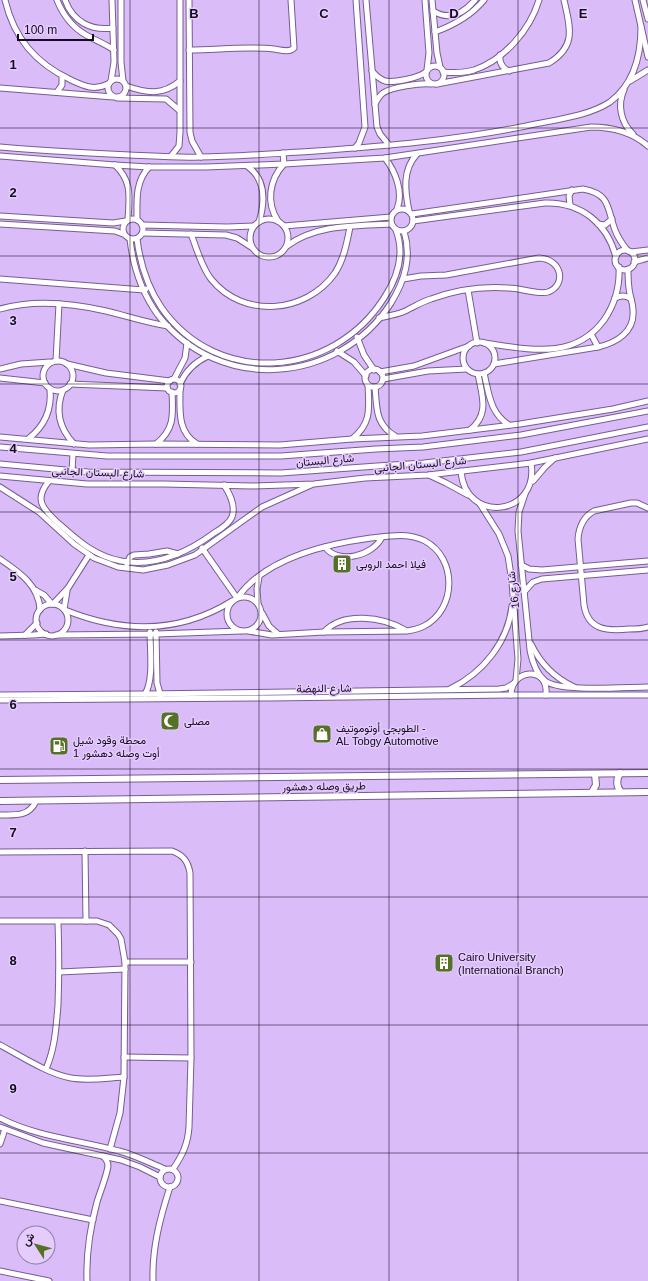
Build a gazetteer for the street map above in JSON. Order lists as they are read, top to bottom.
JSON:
{
  "streets": {
    "main road": ["طريق وصله دهشور"],
    "street": [
      "شارع البستان",
      "شارع البستان الجانبى",
      "شارع 16",
      "شارع النهضة"
    ]
  },
  "crossings": [
    ["شارع 16", "شارع النهضة"]
  ],
  "places": {
    "building": ["فيلا احمد الروبى", "Cairo University (International Branch)"],
    "mosque": ["مصلى"],
    "shop": ["الطوبجى أوتوموتيف - AL Tobgy Automotive"],
    "fuel station": ["محطة وقود شيل أوت وصله دهشور 1"]
  },
  "scale_bar": "100 m",
  "north": "top left",
  "grid": {
    "columns": [
      "B",
      "C",
      "D",
      "E"
    ],
    "rows": [
      "1",
      "2",
      "3",
      "4",
      "5",
      "6",
      "7",
      "8",
      "9"
    ]
  }
}
